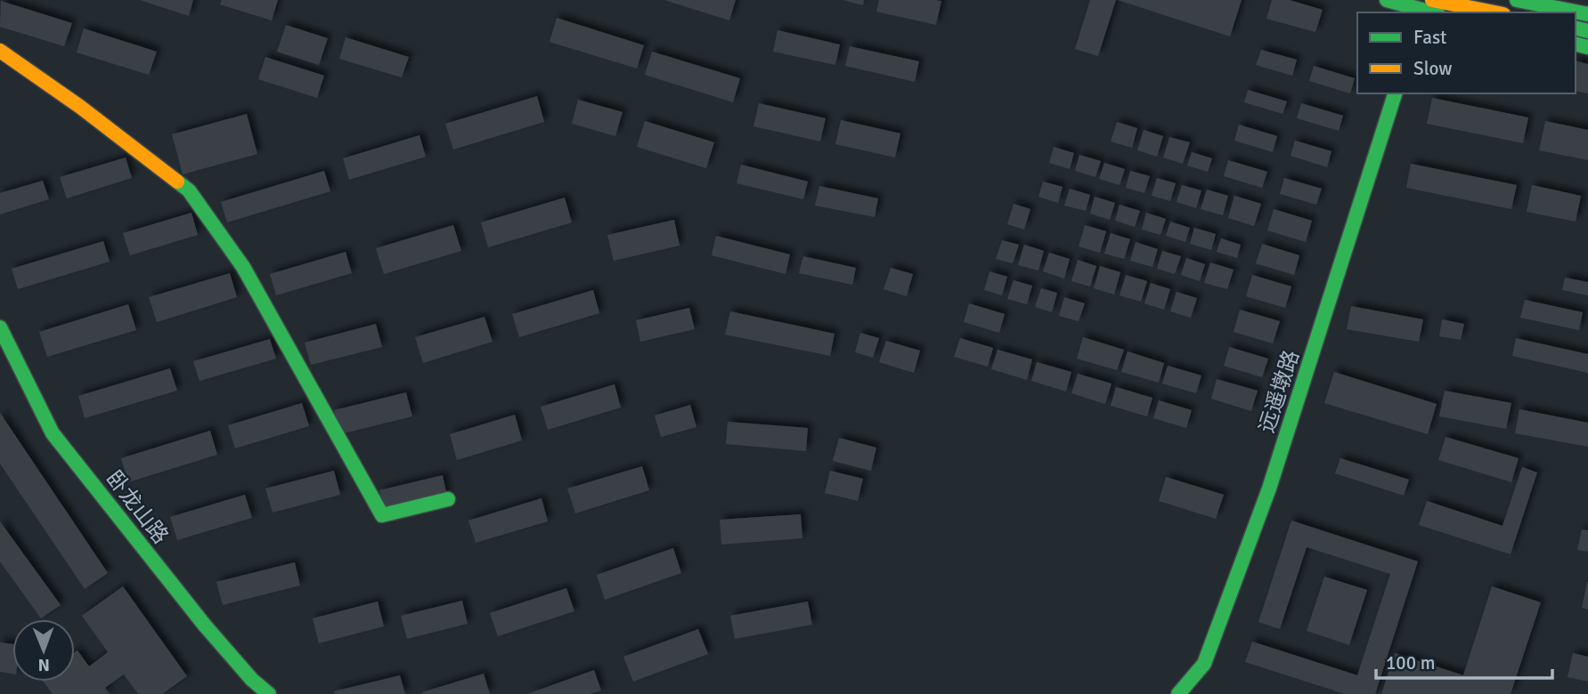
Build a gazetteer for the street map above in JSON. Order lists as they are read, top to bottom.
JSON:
{
  "streets": {
    "street": ["远遥墩路", "卧龙山路"]
  },
  "legend": ["Fast", "Slow"],
  "scale_bar": "100 m",
  "north": "bottom"
}
